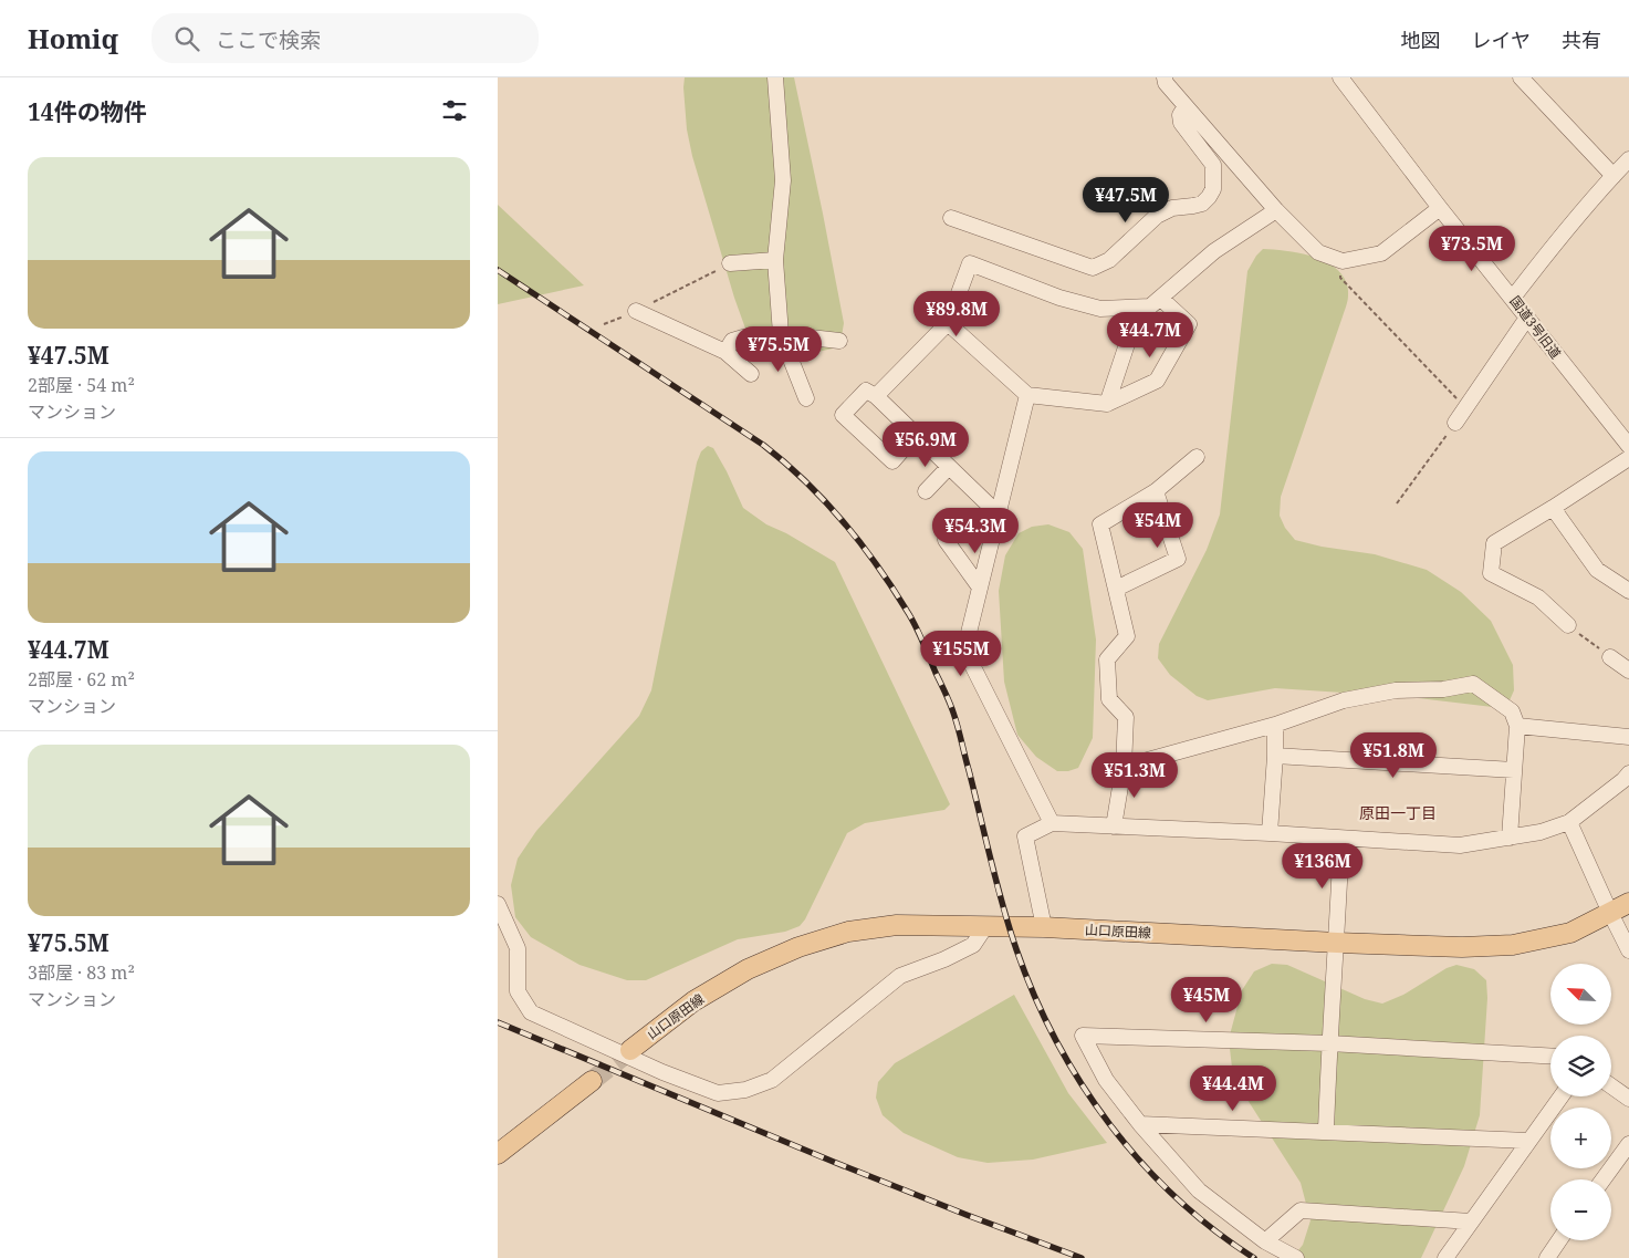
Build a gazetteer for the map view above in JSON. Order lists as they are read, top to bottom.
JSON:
{
  "streets": {
    "main road": ["山口原田線"],
    "street": ["国道3号旧道"]
  },
  "districts": ["原田一丁目"],
  "north": "top left",
  "page": {
    "header": "Homiq",
    "search": "ここで検索",
    "nav": ["地図", "レイヤ", "共有"],
    "heading": "14件の物件",
    "list": [
      {
        "name": "¥47.5M",
        "note": "2部屋 · 54 m² · マンション"
      },
      {
        "name": "¥44.7M",
        "note": "2部屋 · 62 m² · マンション"
      },
      {
        "name": "¥75.5M",
        "note": "3部屋 · 83 m² · マンション"
      }
    ],
    "price": [
      "¥47.5M",
      "¥73.5M",
      "¥89.8M",
      "¥44.7M",
      "¥75.5M",
      "¥56.9M",
      "¥54M",
      "¥54.3M",
      "¥155M",
      "¥51.8M",
      "¥51.3M",
      "¥136M",
      "¥45M",
      "¥44.4M"
    ],
    "map_buttons": ["+", "−"]
  }
}
